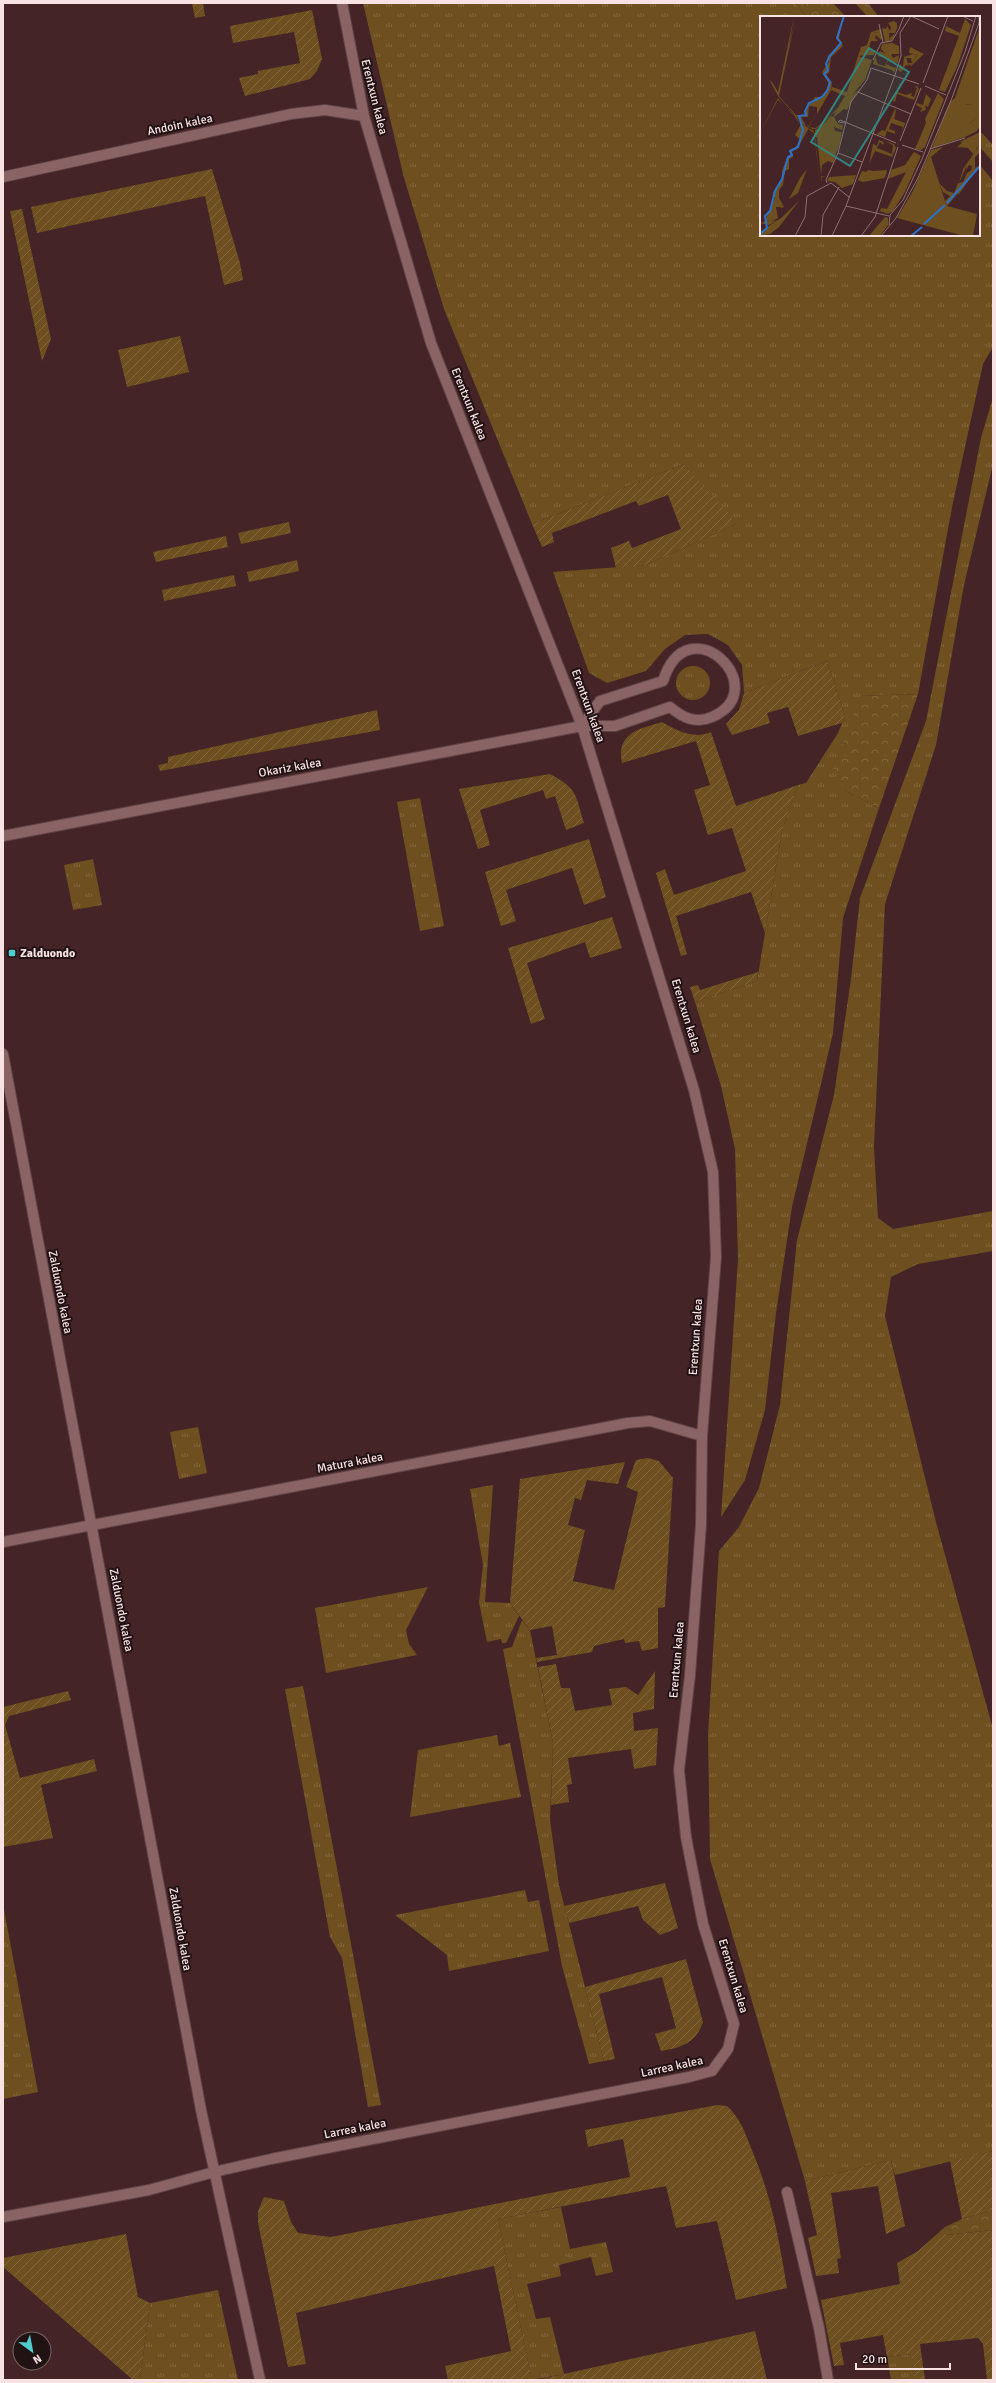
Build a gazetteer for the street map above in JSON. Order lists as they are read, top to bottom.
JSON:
{
  "streets": {
    "street": [
      "Erentxun kalea",
      "Andoin kalea",
      "Okariz kalea",
      "Zalduondo kalea",
      "Matura kalea",
      "Larrea kalea"
    ]
  },
  "crossings": [
    ["Erentxun kalea", "Andoin kalea"],
    ["Erentxun kalea", "Okariz kalea"],
    ["Erentxun kalea", "Matura kalea"],
    ["Erentxun kalea", "Larrea kalea"],
    ["Zalduondo kalea", "Matura kalea"],
    ["Zalduondo kalea", "Larrea kalea"]
  ],
  "places": {
    "transit": ["Zalduondo"]
  },
  "scale_bar": "20 m",
  "north": "bottom right"
}
